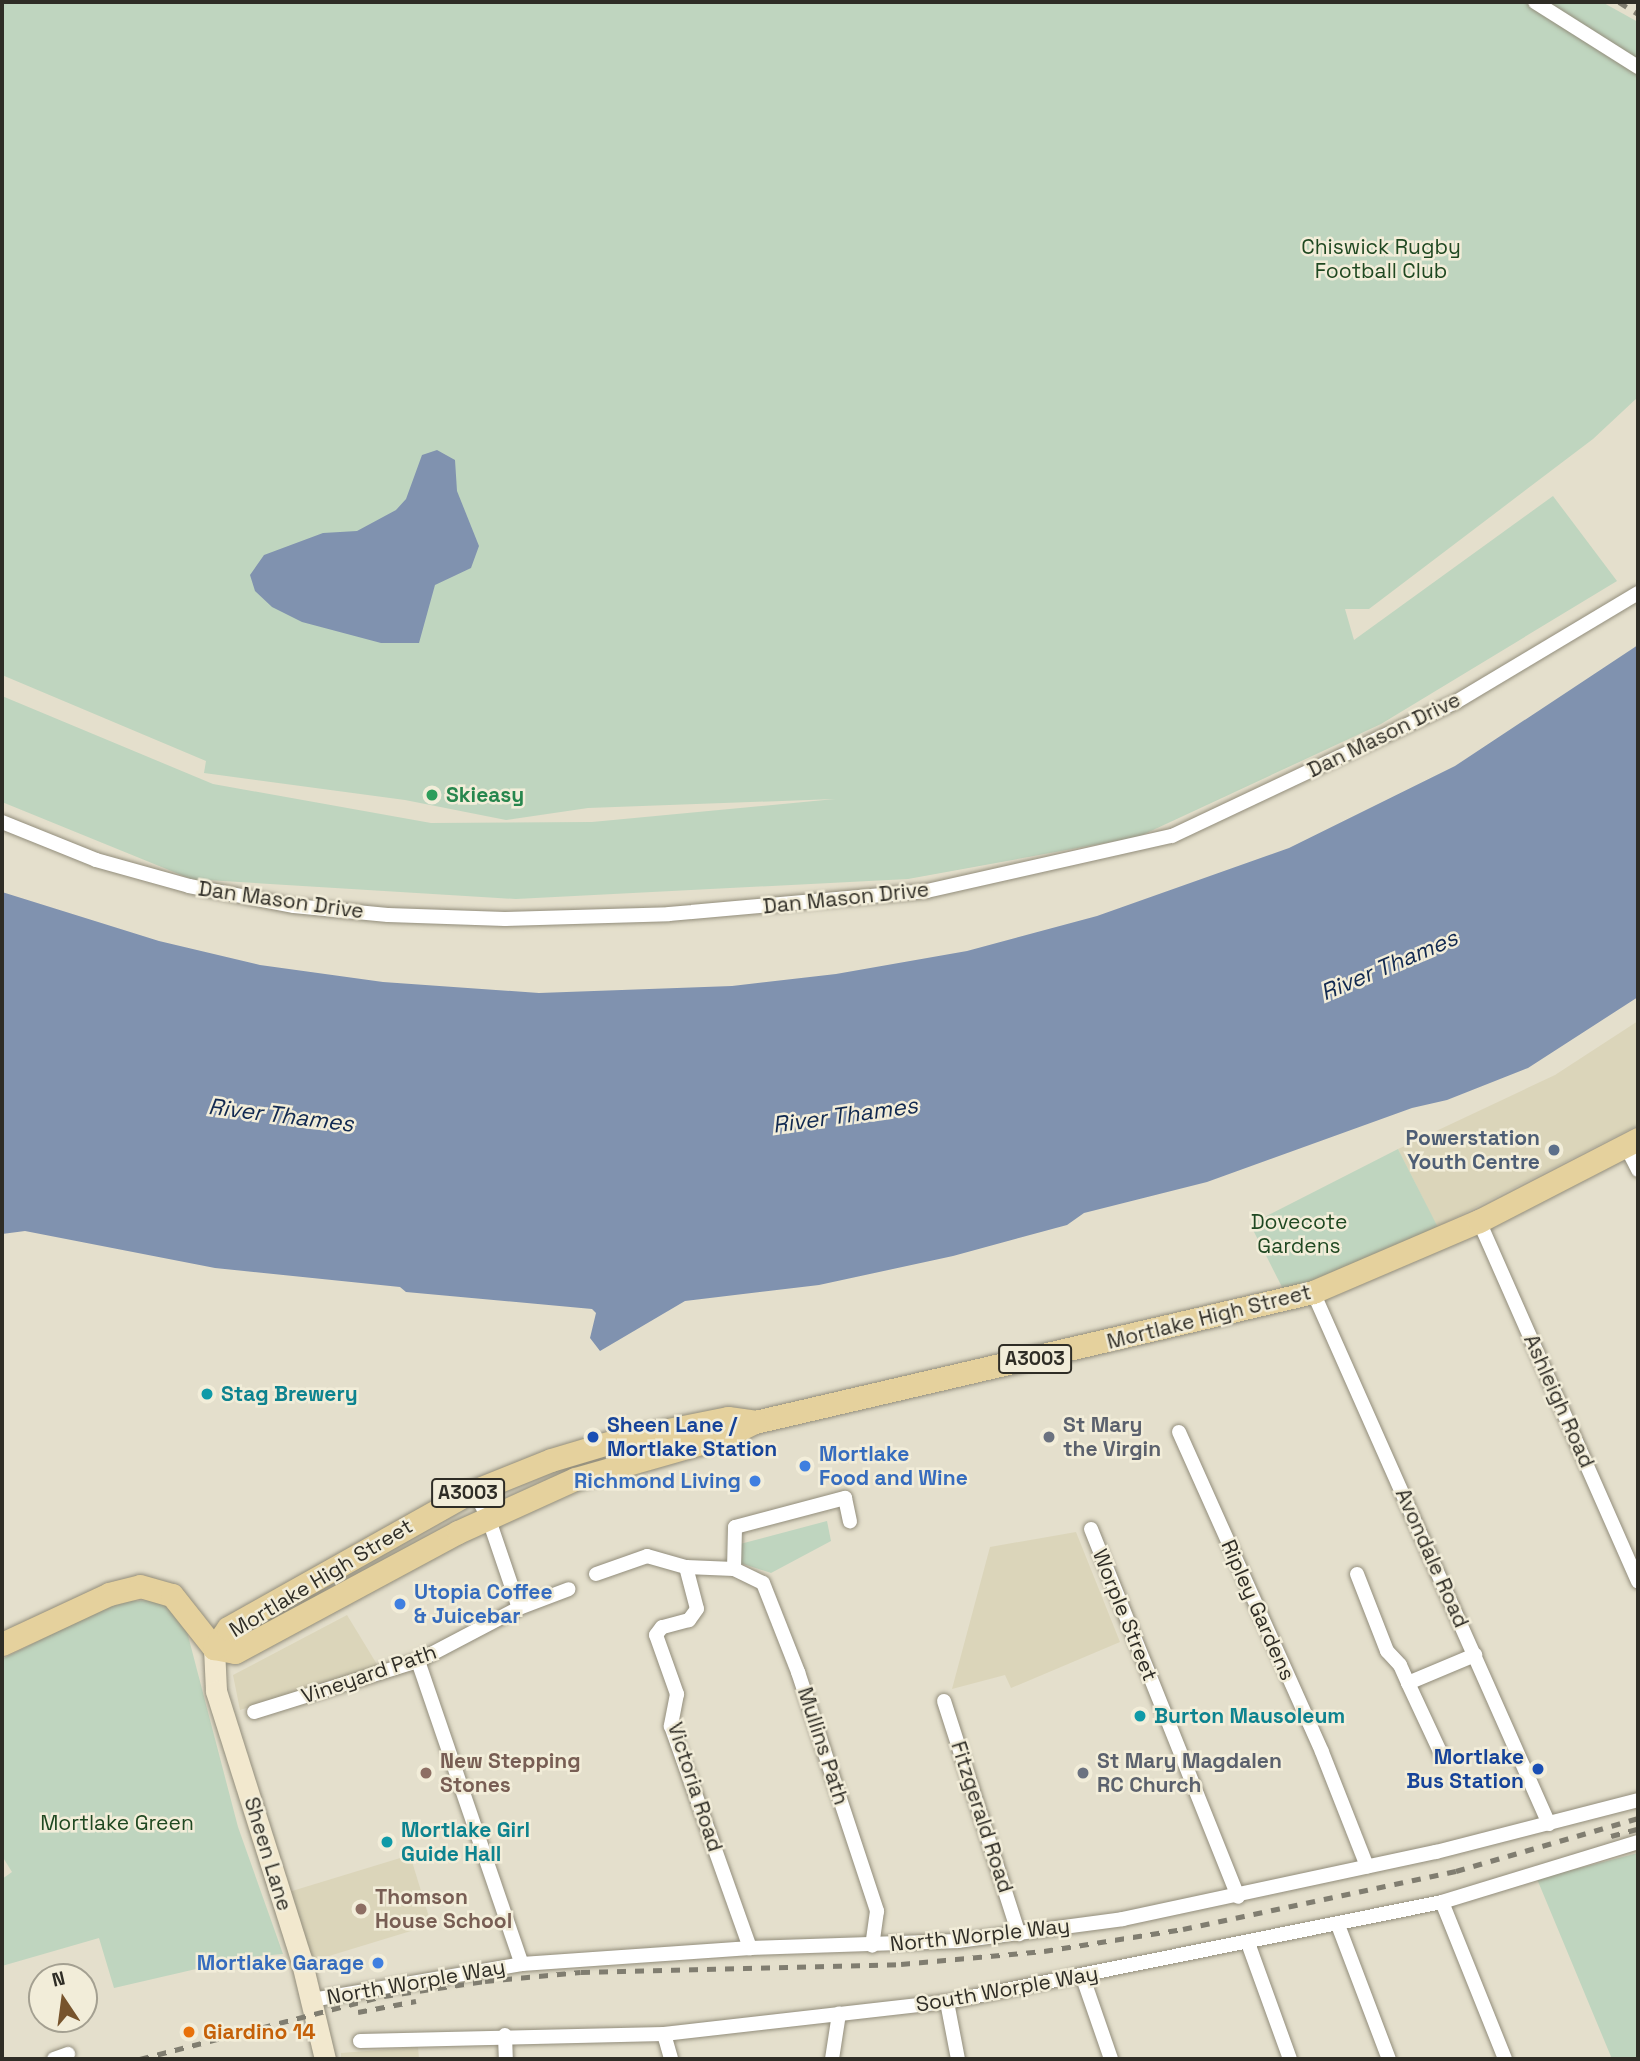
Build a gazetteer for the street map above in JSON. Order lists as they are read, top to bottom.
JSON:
{
  "streets": {
    "main road": ["Mortlake High Street", "A3003", "Sheen Lane"],
    "street": [
      "Dan Mason Drive",
      "Ashleigh Road",
      "Avondale Road",
      "Ripley Gardens",
      "Worple Street",
      "Vineyard Path",
      "Mullins Path",
      "Victoria Road",
      "Fitzgerald Road",
      "North Worple Way",
      "South Worple Way"
    ]
  },
  "crossings": [
    ["Mortlake High Street", "Ashleigh Road"],
    ["Mortlake High Street", "Avondale Road"],
    ["Mortlake High Street", "Sheen Lane"],
    ["Avondale Road", "North Worple Way"],
    ["Ripley Gardens", "North Worple Way"],
    ["Worple Street", "North Worple Way"],
    ["Mullins Path", "North Worple Way"],
    ["Victoria Road", "North Worple Way"],
    ["Fitzgerald Road", "North Worple Way"],
    ["Sheen Lane", "North Worple Way"]
  ],
  "water": ["River Thames"],
  "parks": ["Chiswick Rugby Football Club", "Dovecote Gardens", "Mortlake Green"],
  "places": [
    "Skieasy",
    "Powerstation Youth Centre",
    "Stag Brewery",
    "Sheen Lane / Mortlake Station",
    "St Mary the Virgin",
    "Mortlake Food and Wine",
    "Richmond Living",
    "Utopia Coffee & Juicebar",
    "Burton Mausoleum",
    "Mortlake Bus Station",
    "New Stepping Stones",
    "St Mary Magdalen RC Church",
    "Mortlake Girl Guide Hall",
    "Thomson House School",
    "Mortlake Garage",
    "Giardino 14"
  ],
  "north": "top"
}
